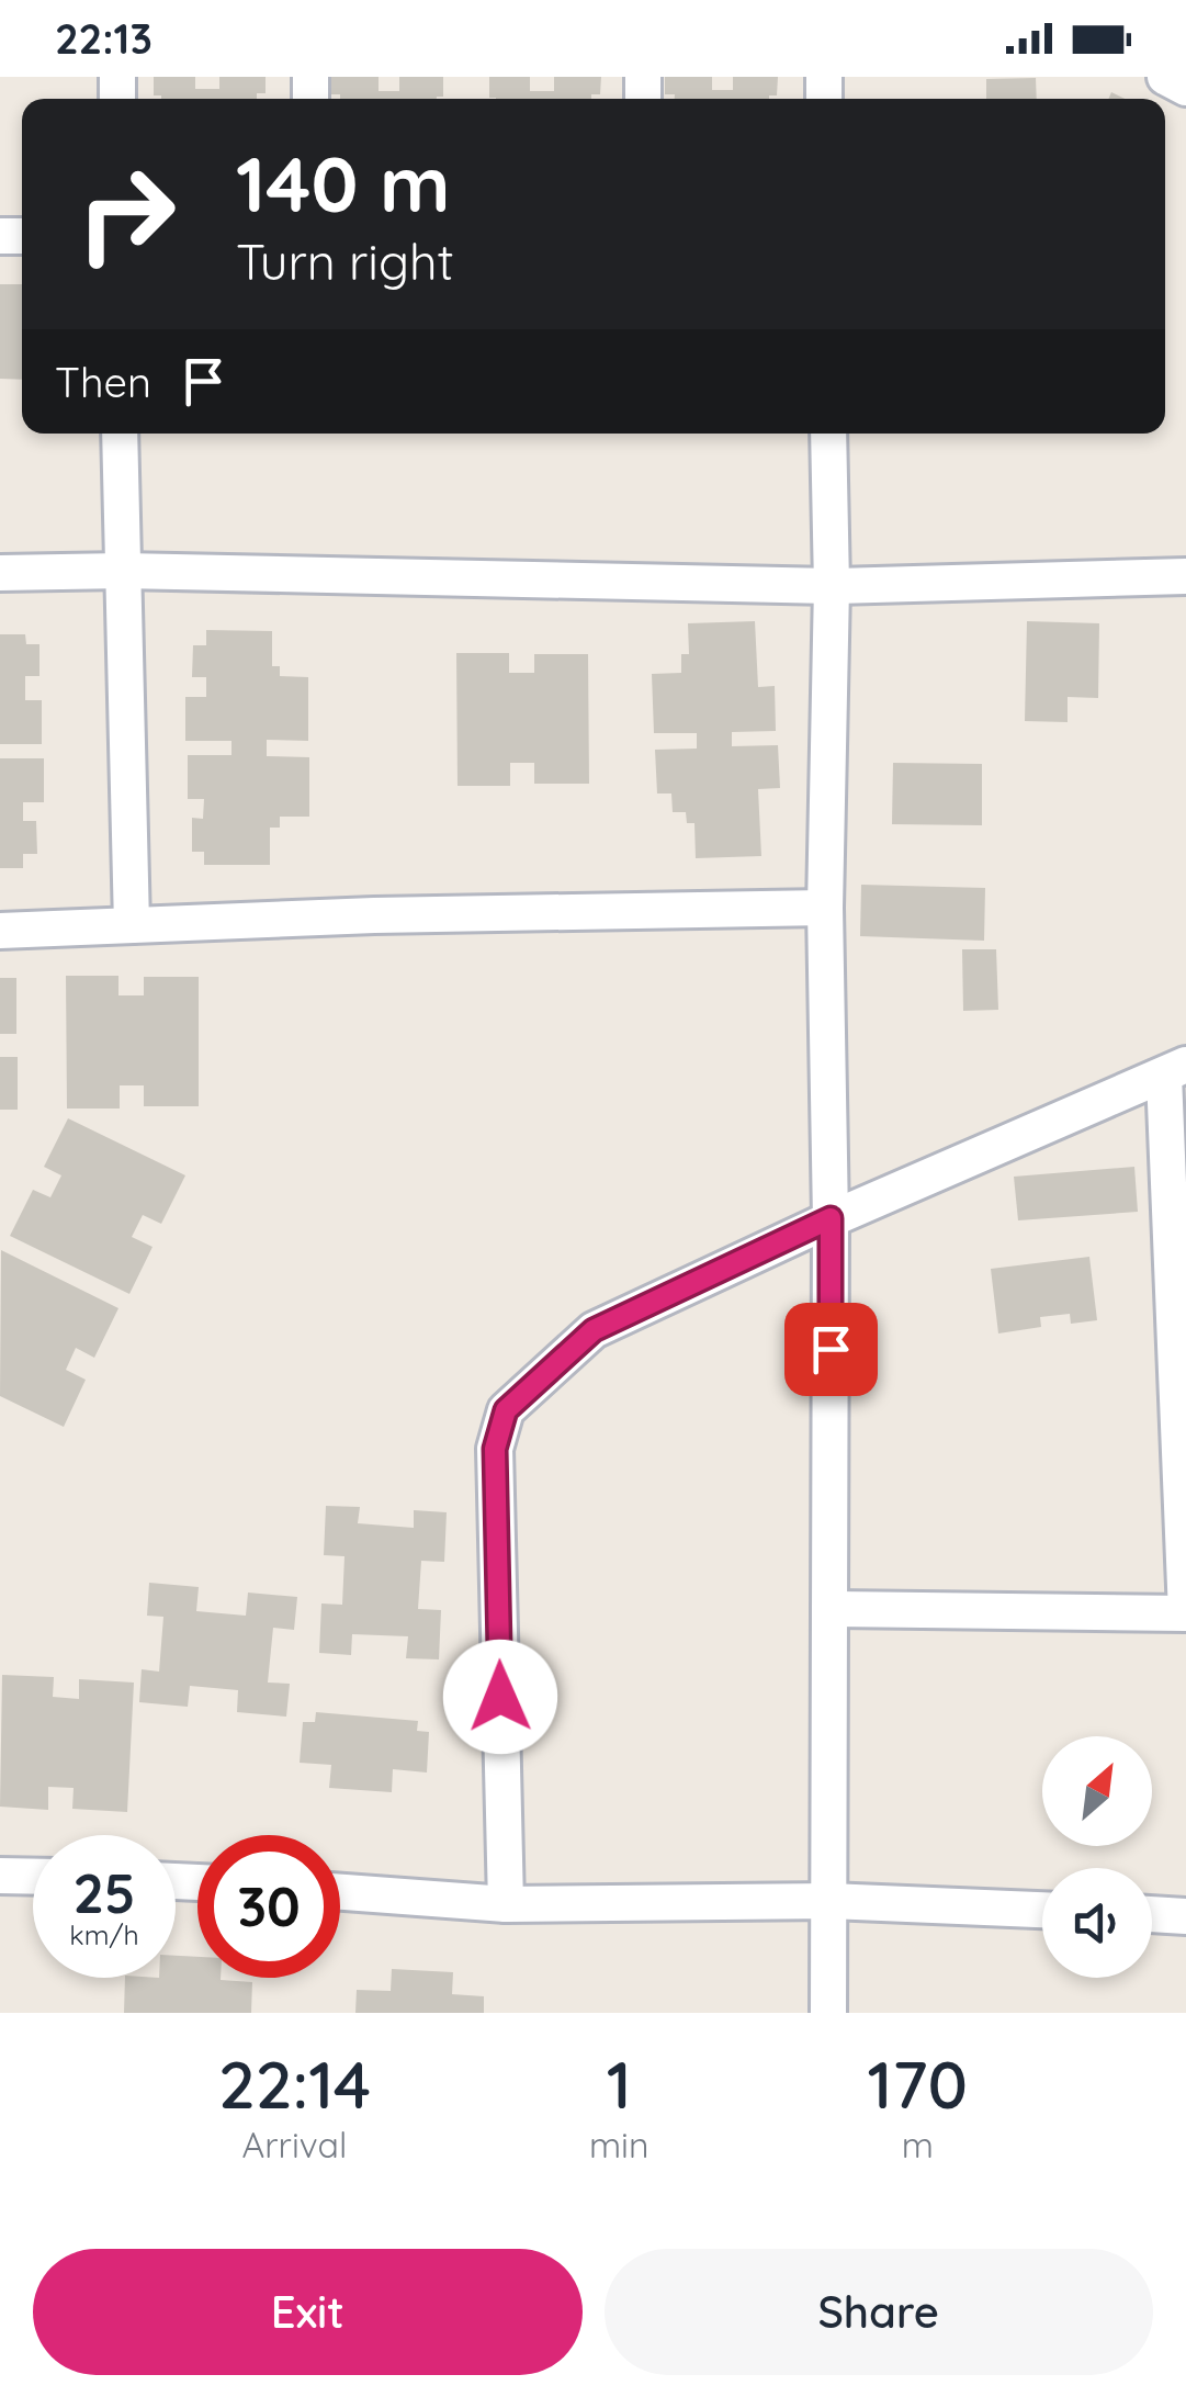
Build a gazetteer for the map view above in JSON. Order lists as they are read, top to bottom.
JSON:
{
  "north": "top right",
  "page": {
    "status": "22:13",
    "turn": ["140 m", "Turn right"],
    "then": "Then",
    "speed": "25 km/h",
    "limit": "30",
    "eta": [
      "22:14",
      "Arrival",
      "1",
      "min",
      "170",
      "m"
    ],
    "buttons": ["Exit", "Share"]
  }
}
